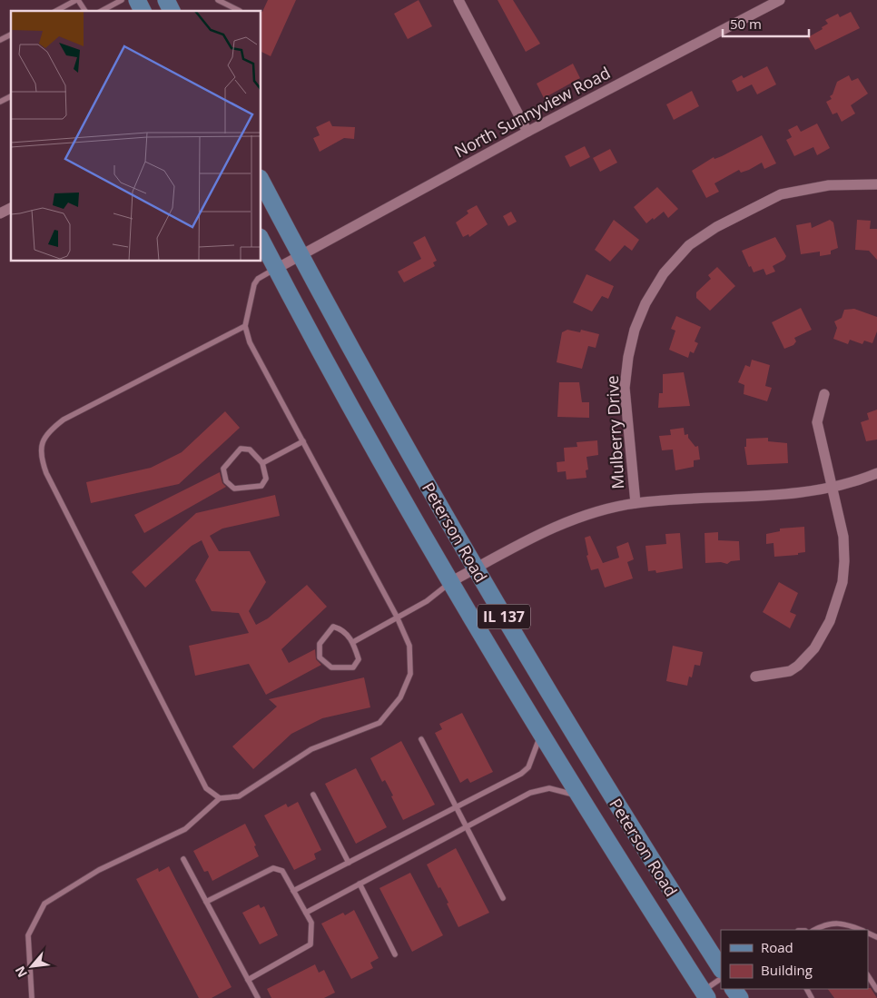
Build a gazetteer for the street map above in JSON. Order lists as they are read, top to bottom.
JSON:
{
  "streets": {
    "main road": ["Peterson Road", "IL 137"],
    "street": ["North Sunnyview Road", "Mulberry Drive"]
  },
  "crossings": [
    ["North Sunnyview Road", "Peterson Road"]
  ],
  "legend": ["Road", "Building"],
  "scale_bar": "50 m",
  "north": "bottom left"
}
